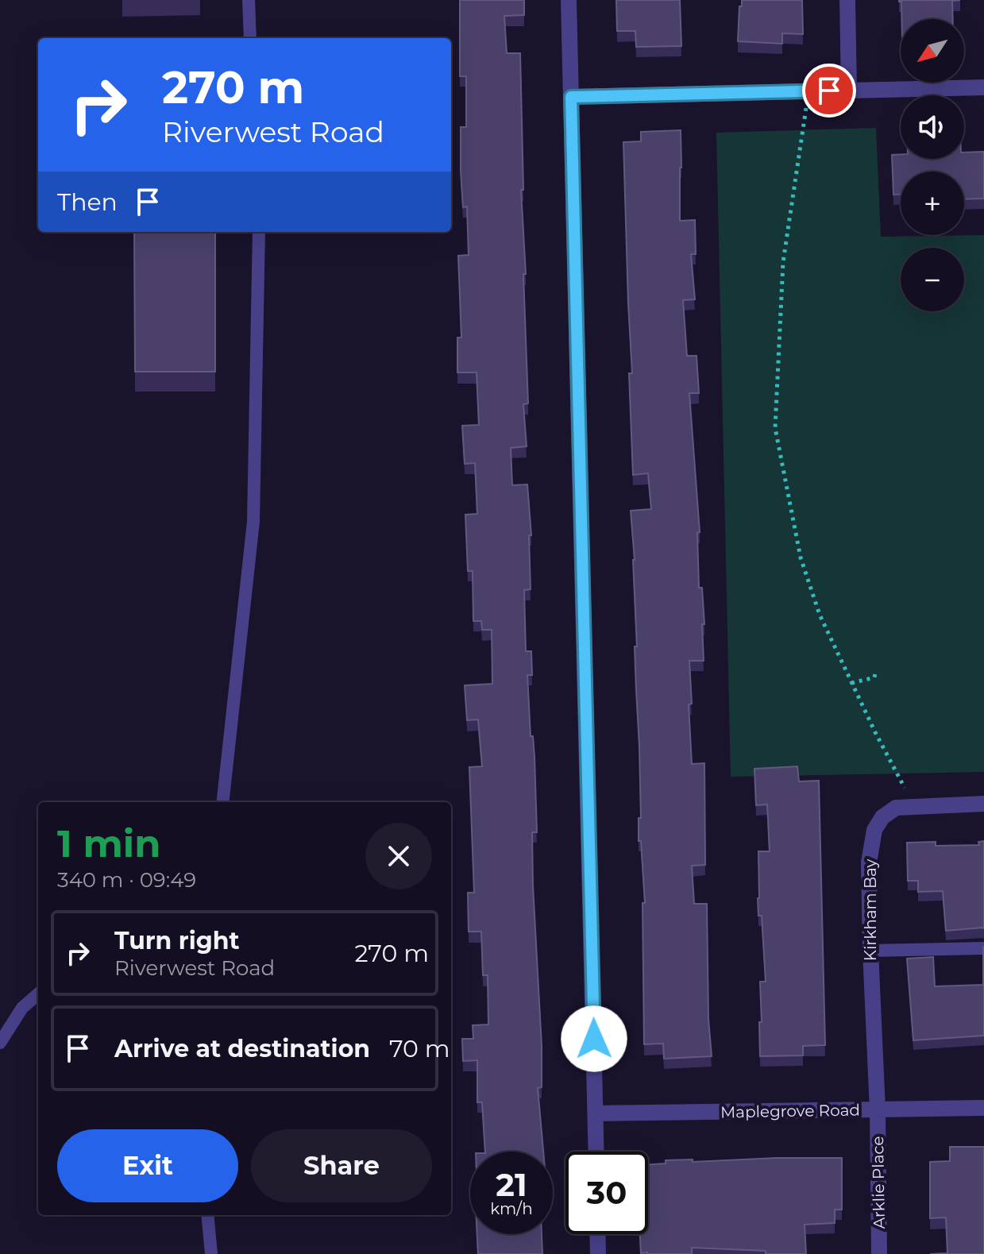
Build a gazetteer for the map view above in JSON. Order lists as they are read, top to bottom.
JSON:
{
  "streets": {
    "street": ["Kirkham Bay", "Maplegrove Road", "Arklie Place"]
  },
  "crossings": [
    ["Kirkham Bay", "Maplegrove Road"],
    ["Kirkham Bay", "Arklie Place"],
    ["Maplegrove Road", "Arklie Place"]
  ],
  "north": "bottom left",
  "page": {
    "map_buttons": ["+", "−"],
    "turn": ["270 m", "Riverwest Road"],
    "then": "Then",
    "heading": ["1 min", "340 m · 09:49"],
    "list": [
      {
        "name": "Turn right",
        "note": "Riverwest Road",
        "value": "270 m"
      },
      {
        "name": "Arrive at destination",
        "value": "70 m"
      }
    ],
    "buttons": ["Exit", "Share"],
    "speed": "21 km/h",
    "limit": "30"
  }
}
